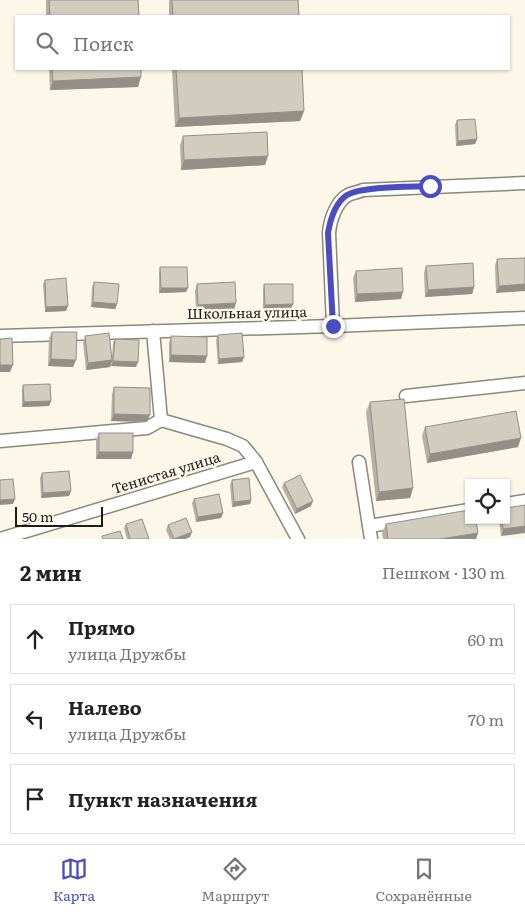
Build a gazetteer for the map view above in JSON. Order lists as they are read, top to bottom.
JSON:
{
  "streets": {
    "street": ["Школьная улица", "Тенистая улица"]
  },
  "scale_bar": "50 m",
  "page": {
    "search": "Поиск",
    "scale": "50 m",
    "heading": ["2 мин", "Пешком · 130 m"],
    "list": [
      ["Прямо", "улица Дружбы", "60 m"],
      ["Налево", "улица Дружбы", "70 m"],
      "Пункт назначения"
    ],
    "nav": ["Карта", "Маршрут", "Сохранённые"]
  }
}
